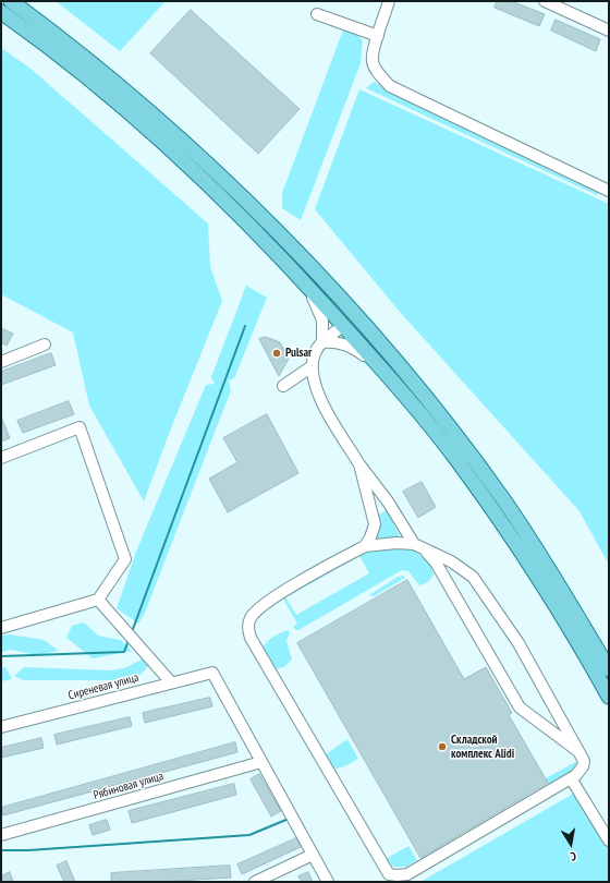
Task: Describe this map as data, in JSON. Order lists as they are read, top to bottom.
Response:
{
  "streets": {
    "street": ["Сиреневая улица", "Рябиновая улица"]
  },
  "crossings": [
    ["Сиреневая улица", "Рябиновая улица"]
  ],
  "places": ["Pulsar", "Складской комплекс Alidi"],
  "north": "bottom"
}
